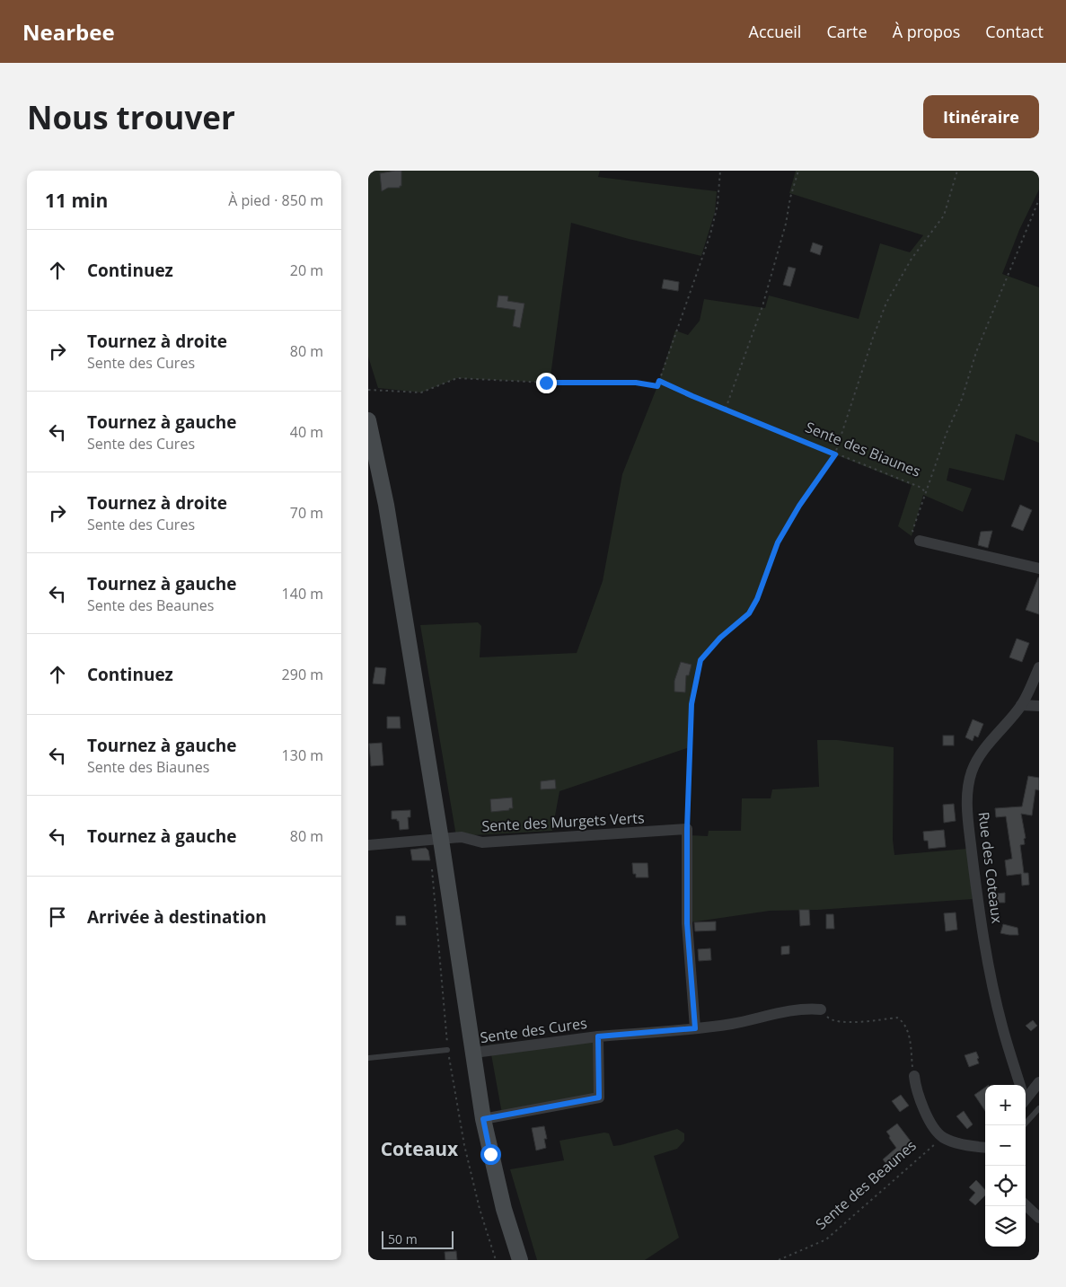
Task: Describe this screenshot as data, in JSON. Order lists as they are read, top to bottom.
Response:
{
  "streets": {
    "street": ["Sente des Murgets Verts", "Rue des Coteaux", "Sente des Cures"],
    "path": ["Sente des Biaunes", "Sente des Beaunes"]
  },
  "districts": ["Coteaux"],
  "scale_bar": "50 m",
  "page": {
    "header": "Nearbee",
    "nav": [
      "Accueil",
      "Carte",
      "À propos",
      "Contact"
    ],
    "buttons": "Itinéraire",
    "title": "Nous trouver",
    "heading": ["11 min", "À pied · 850 m"],
    "list": [
      ["Continuez", "20 m"],
      ["Tournez à droite", "Sente des Cures", "80 m"],
      ["Tournez à gauche", "Sente des Cures", "40 m"],
      ["Tournez à droite", "Sente des Cures", "70 m"],
      ["Tournez à gauche", "Sente des Beaunes", "140 m"],
      ["Continuez", "290 m"],
      ["Tournez à gauche", "Sente des Biaunes", "130 m"],
      ["Tournez à gauche", "80 m"],
      "Arrivée à destination"
    ],
    "map_buttons": ["+", "−"],
    "scale": "50 m"
  }
}
